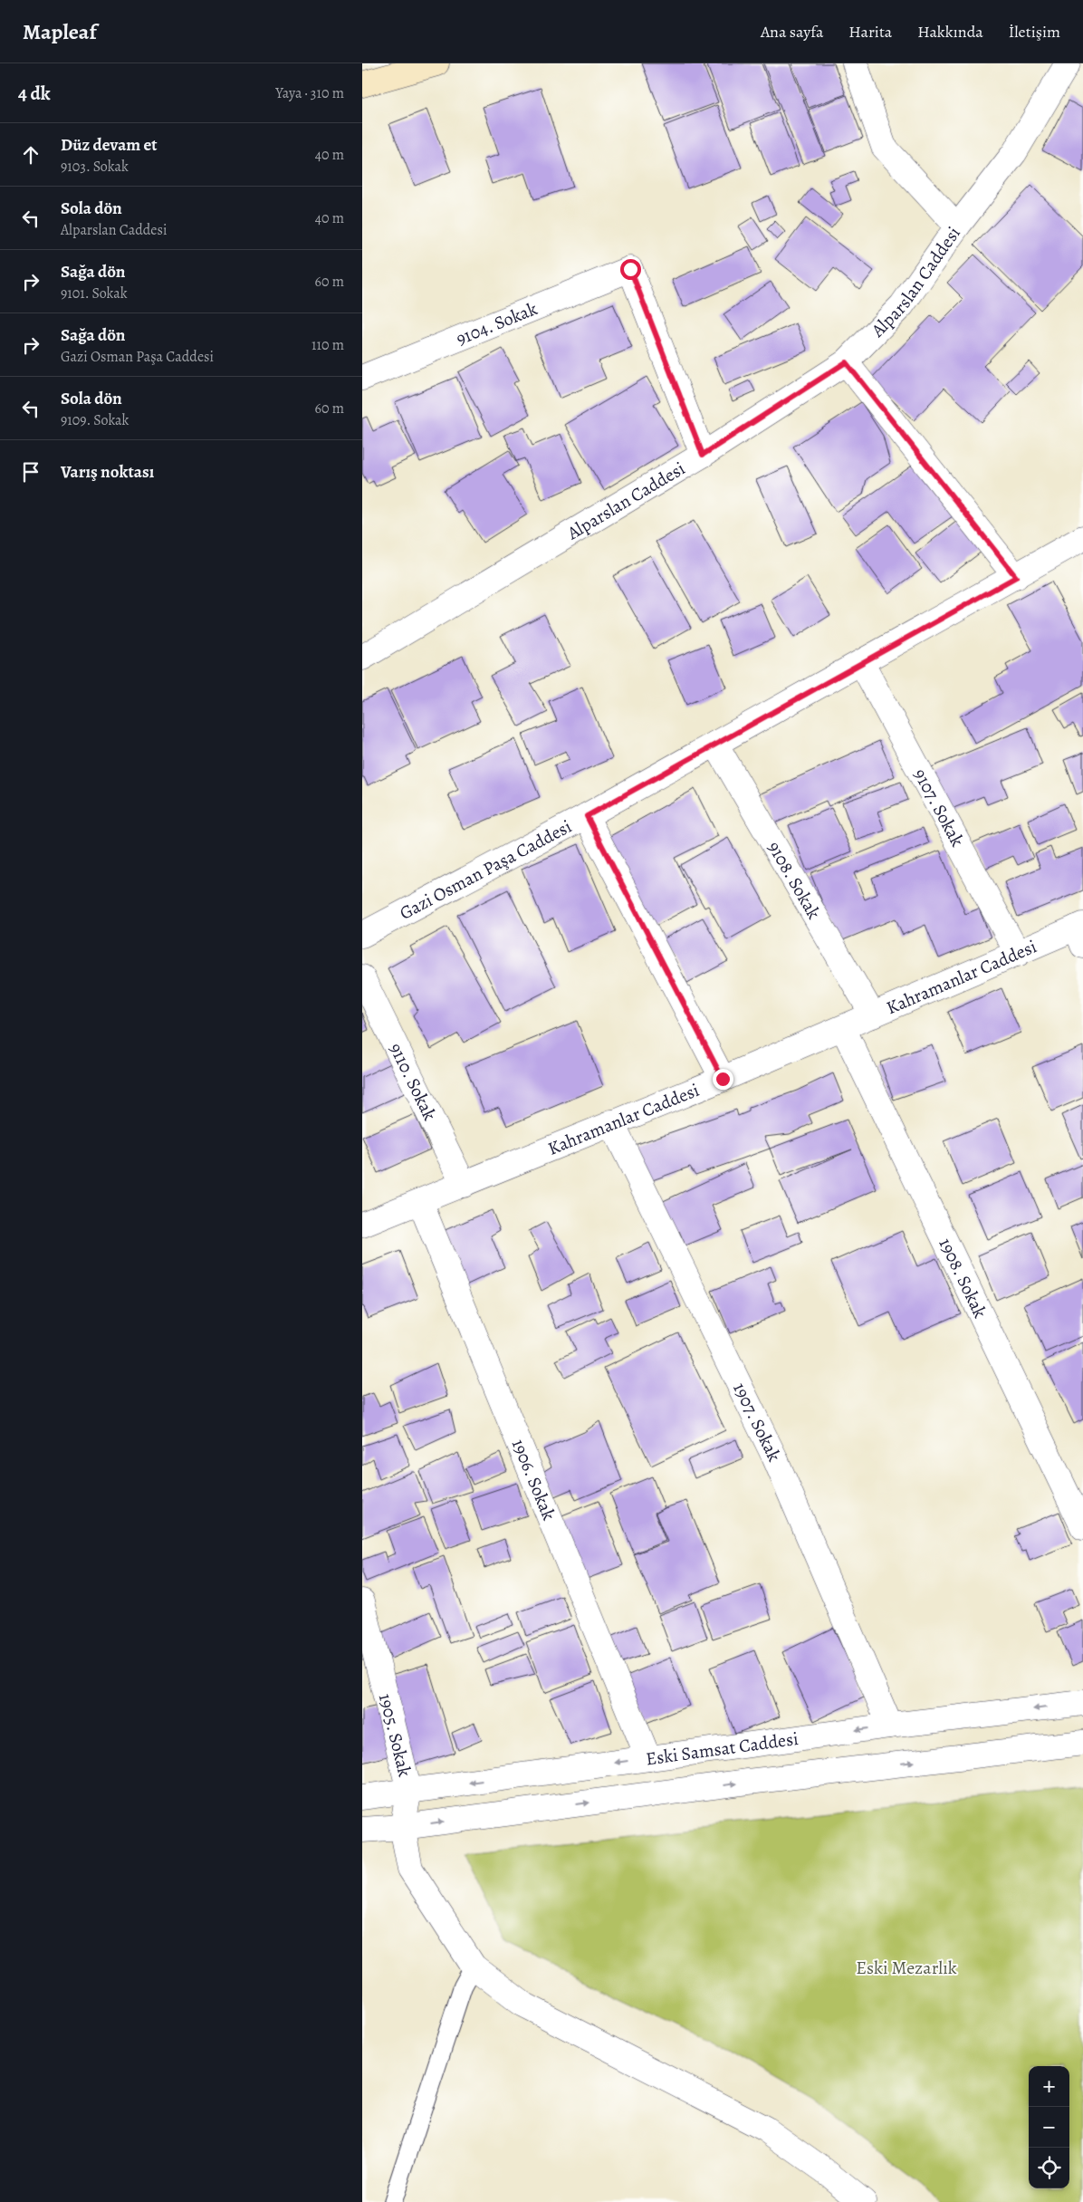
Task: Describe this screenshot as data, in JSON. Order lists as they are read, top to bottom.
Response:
{
  "streets": {
    "street": [
      "Alparslan Caddesi",
      "9104. Sokak",
      "9107. Sokak",
      "Gazi Osman Paşa Caddesi",
      "9108. Sokak",
      "Kahramanlar Caddesi",
      "9110. Sokak",
      "1908. Sokak",
      "1907. Sokak",
      "1906. Sokak",
      "1905. Sokak",
      "Eski Samsat Caddesi"
    ]
  },
  "crossings": [
    ["Alparslan Caddesi", "9104. Sokak"],
    ["9107. Sokak", "Gazi Osman Paşa Caddesi"],
    ["9107. Sokak", "Kahramanlar Caddesi"],
    ["Gazi Osman Paşa Caddesi", "9108. Sokak"],
    ["9108. Sokak", "Kahramanlar Caddesi"],
    ["Kahramanlar Caddesi", "9110. Sokak"],
    ["Kahramanlar Caddesi", "1908. Sokak"],
    ["Kahramanlar Caddesi", "1907. Sokak"],
    ["Kahramanlar Caddesi", "1906. Sokak"],
    ["1907. Sokak", "Eski Samsat Caddesi"],
    ["1906. Sokak", "Eski Samsat Caddesi"],
    ["1905. Sokak", "Eski Samsat Caddesi"]
  ],
  "parks": ["Eski Mezarlık"],
  "page": {
    "header": "Mapleaf",
    "nav": [
      "Ana sayfa",
      "Harita",
      "Hakkında",
      "İletişim"
    ],
    "heading": ["4 dk", "Yaya · 310 m"],
    "list": [
      ["Düz devam et", "9103. Sokak", "40 m"],
      ["Sola dön", "Alparslan Caddesi", "40 m"],
      ["Sağa dön", "9101. Sokak", "60 m"],
      ["Sağa dön", "Gazi Osman Paşa Caddesi", "110 m"],
      ["Sola dön", "9109. Sokak", "60 m"],
      "Varış noktası"
    ],
    "map_buttons": ["+", "−"]
  }
}
